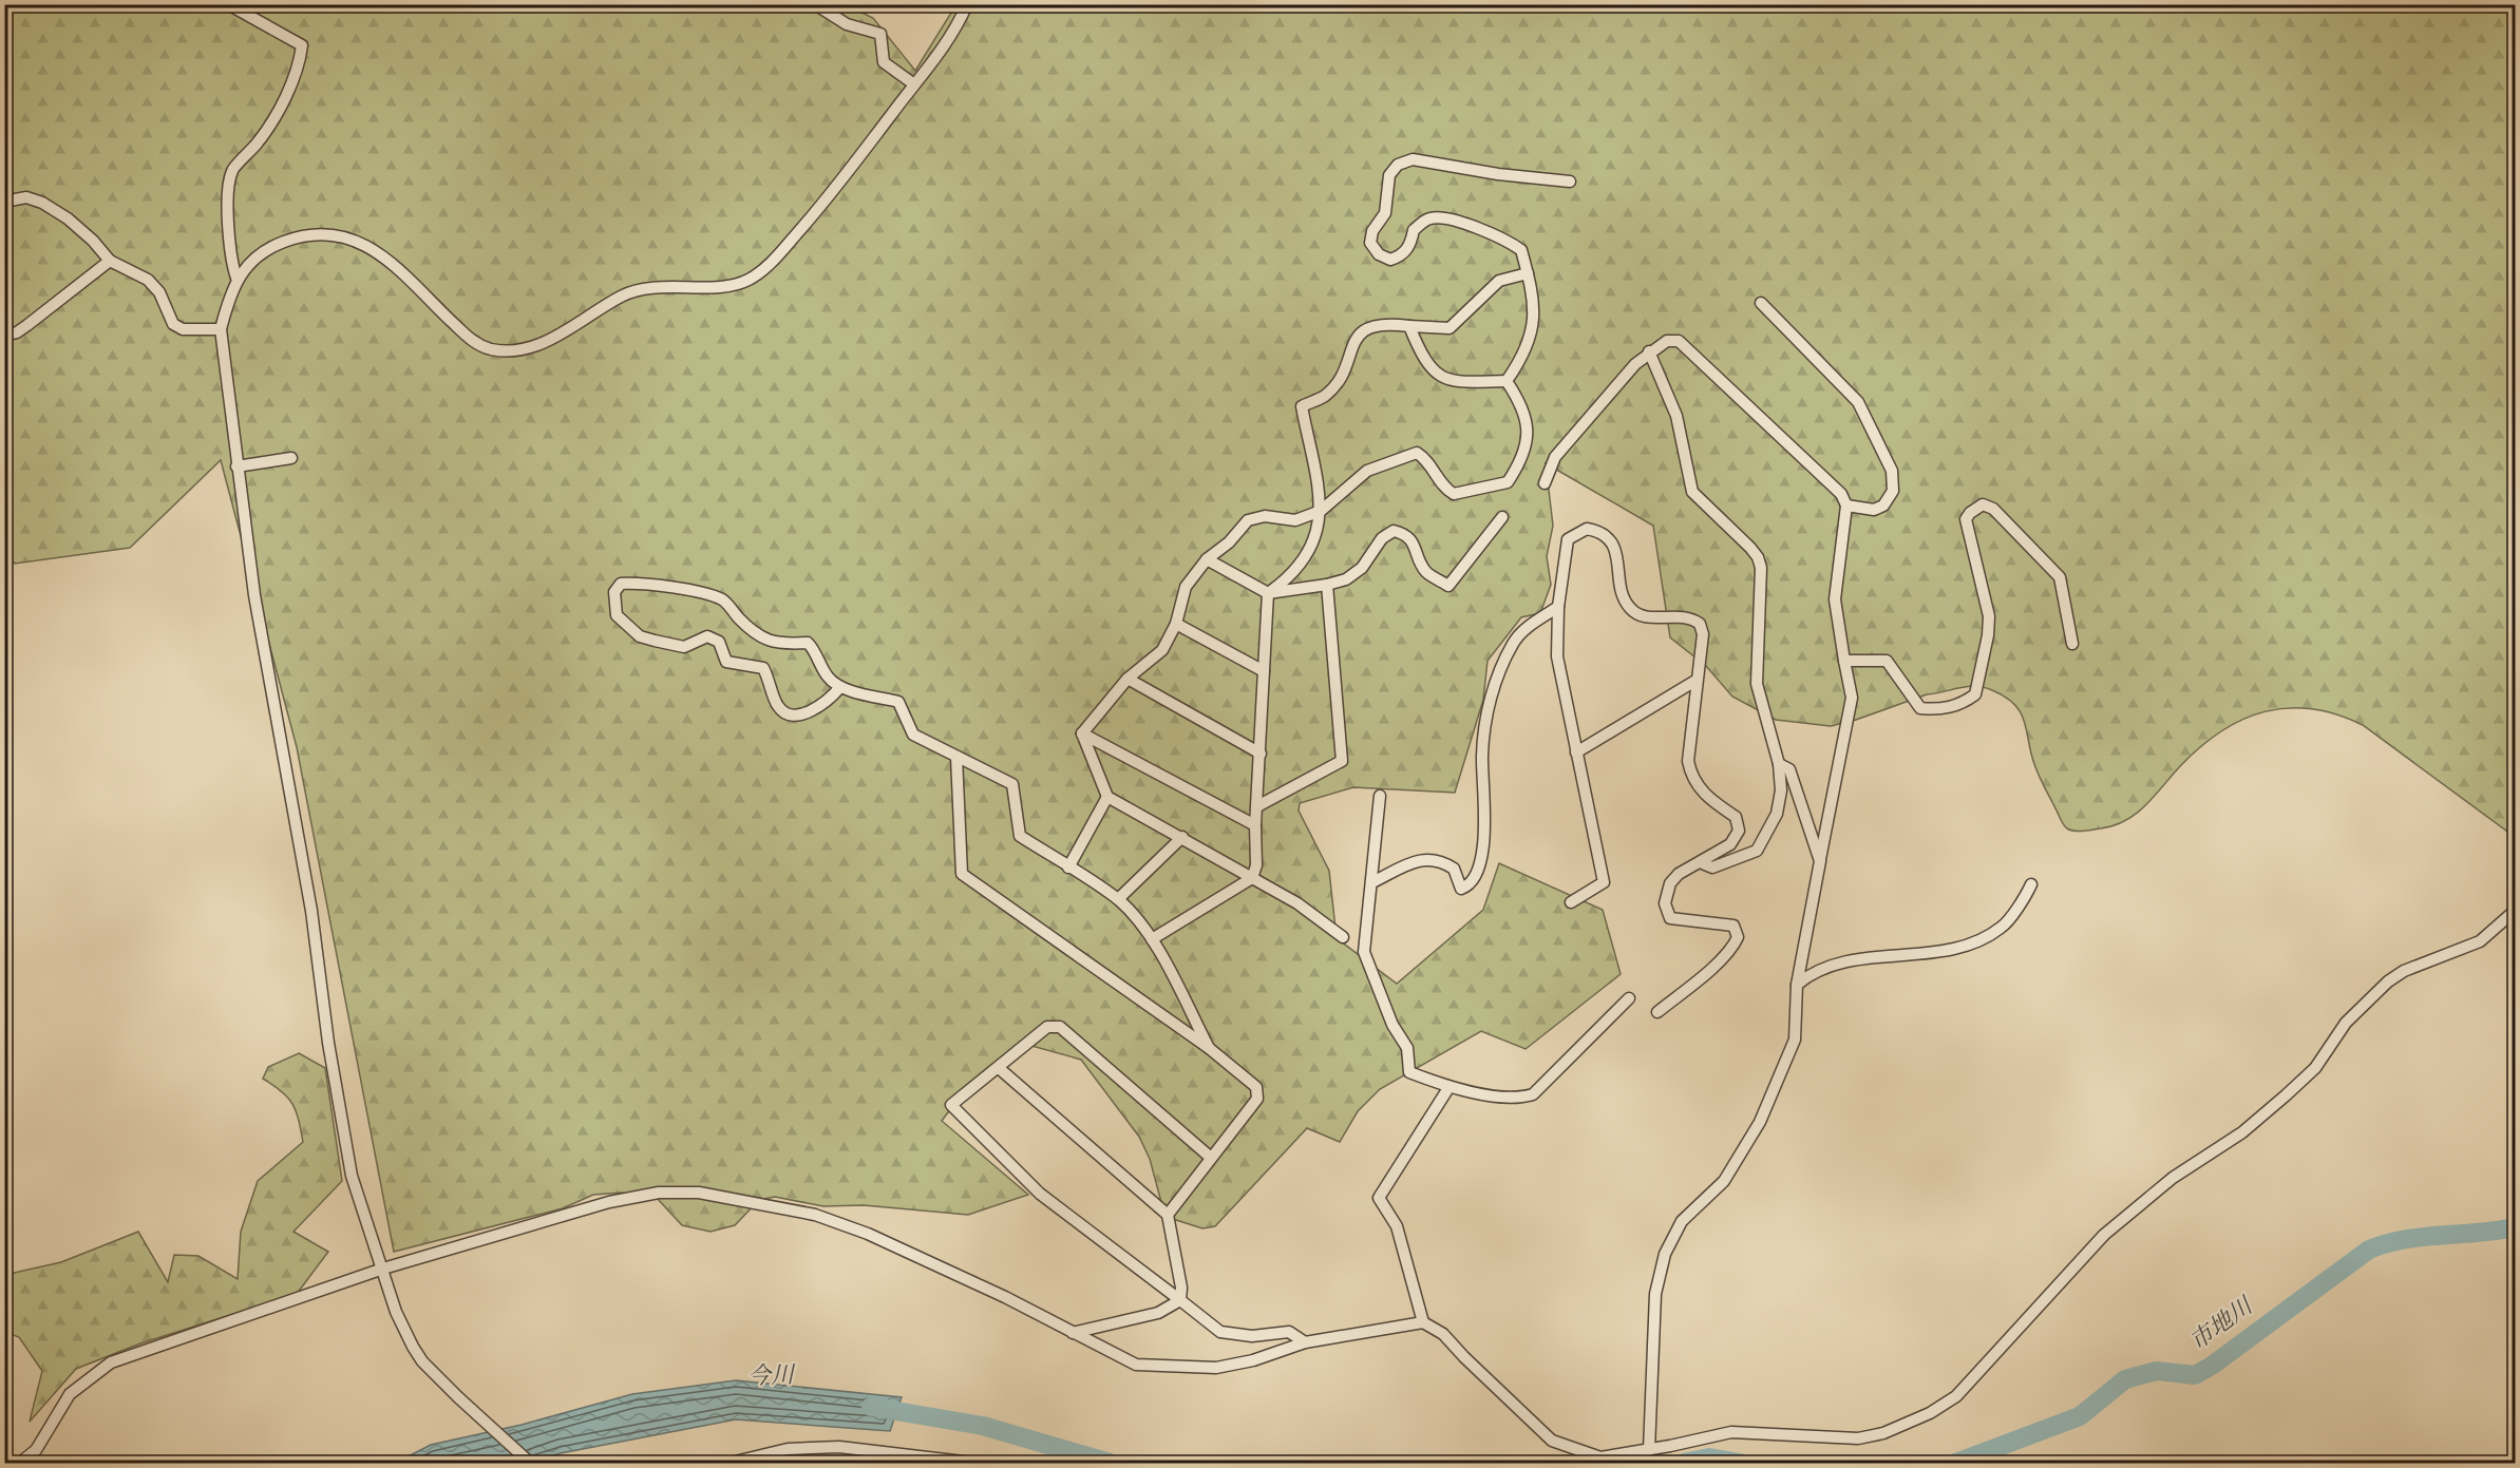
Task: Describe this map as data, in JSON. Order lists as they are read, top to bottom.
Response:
{
  "water": ["市地川", "今川"]
}
